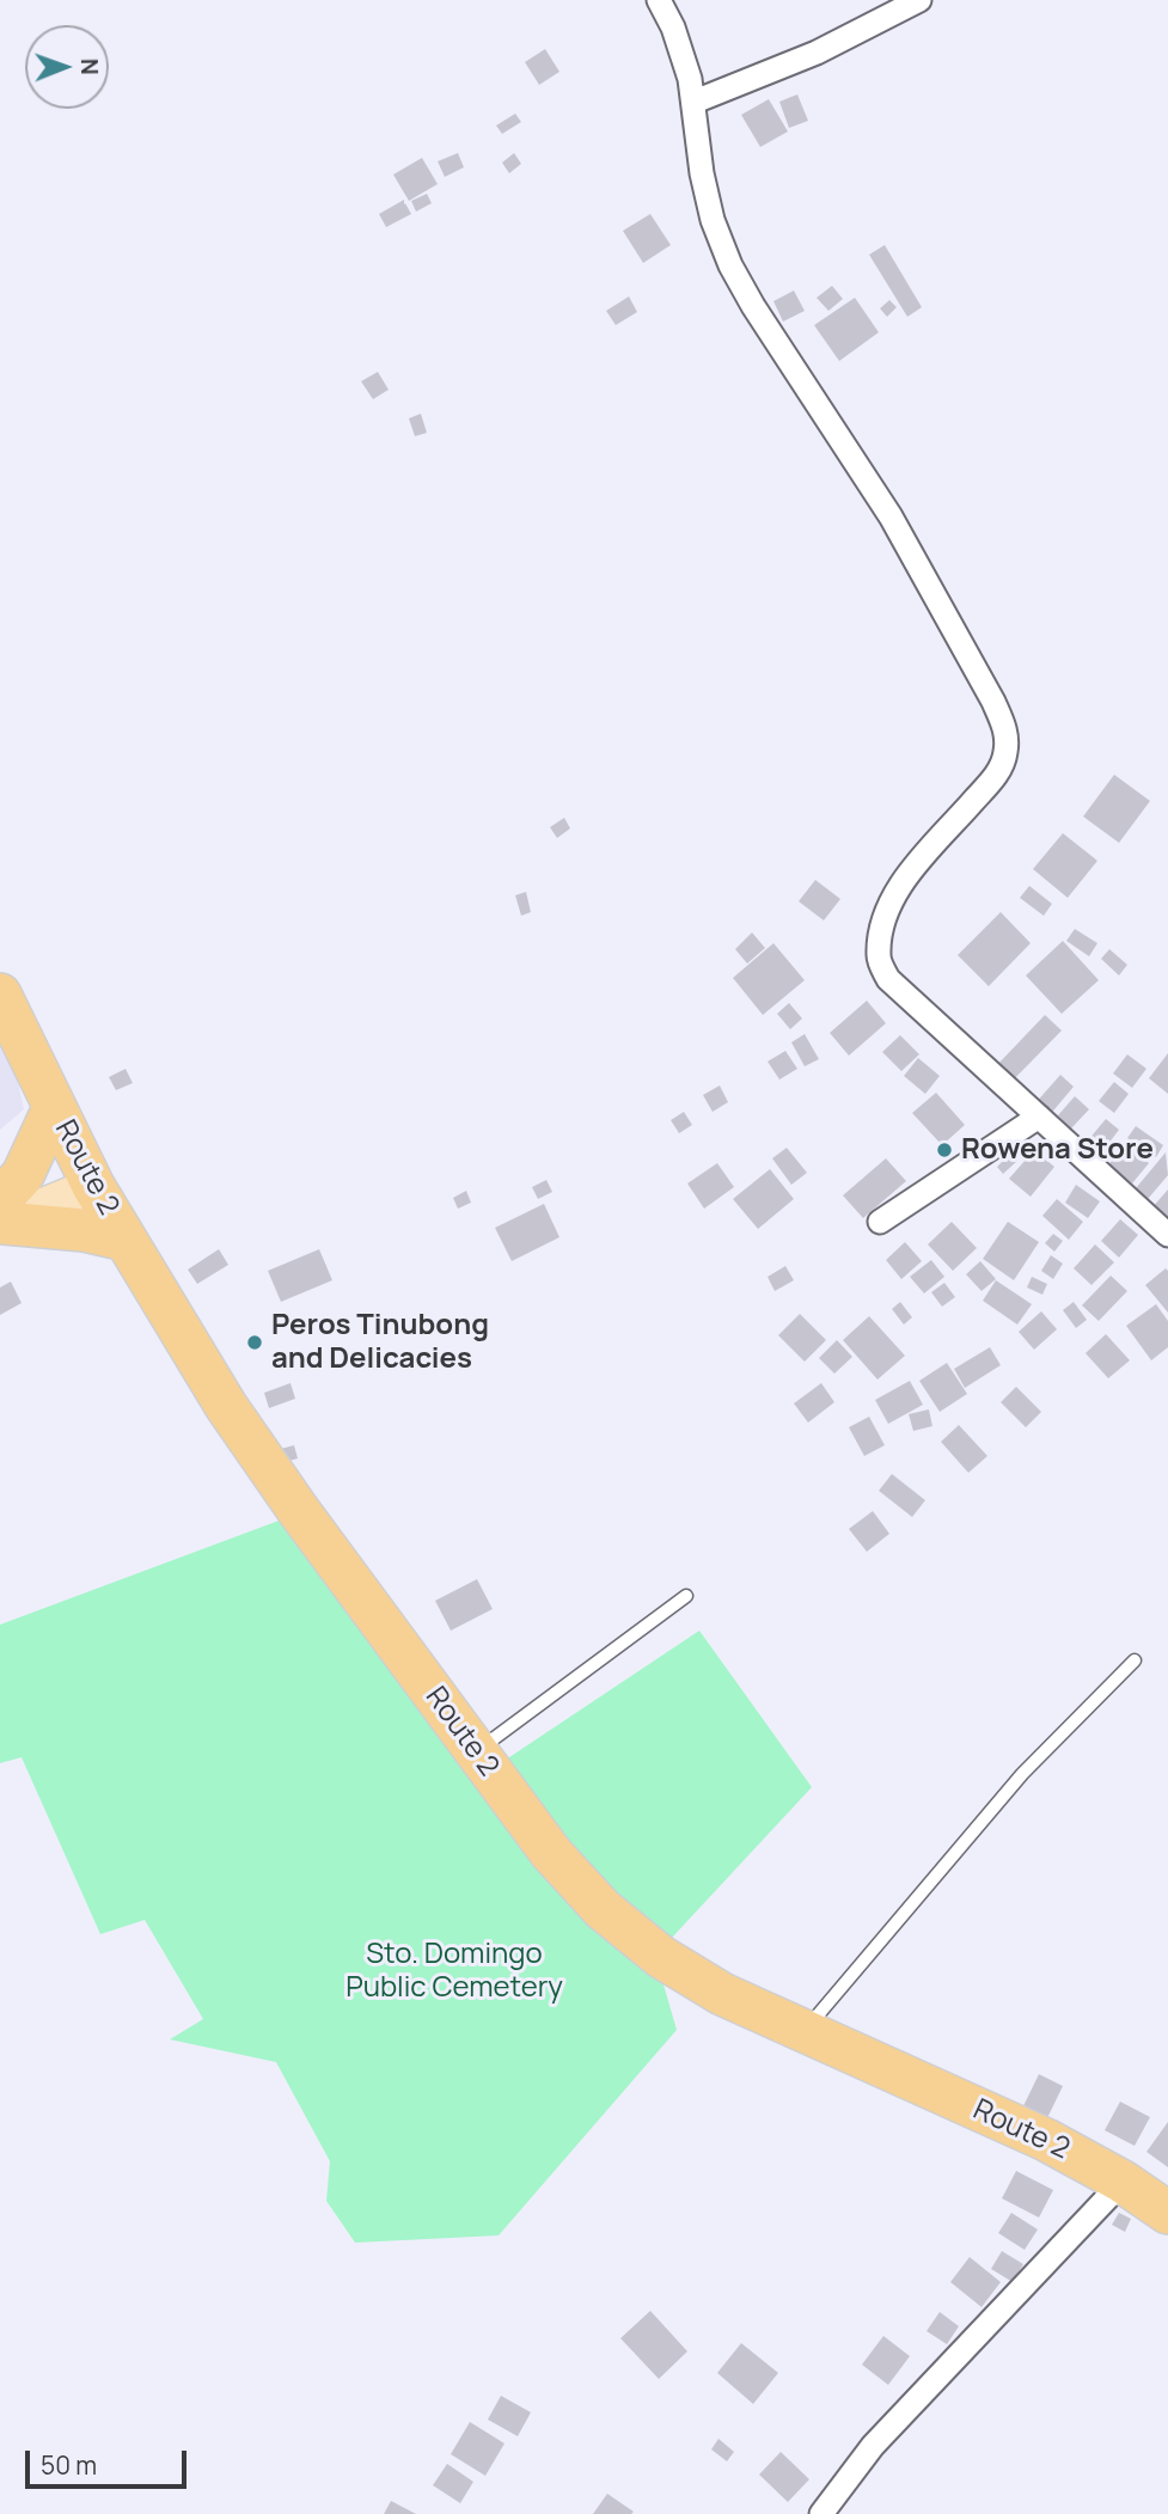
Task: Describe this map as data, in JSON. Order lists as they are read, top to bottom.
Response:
{
  "streets": {
    "highway": ["Route 2"]
  },
  "parks": ["Sto. Domingo Public Cemetery"],
  "places": ["Rowena Store", "Peros Tinubong and Delicacies"],
  "scale_bar": "50 m",
  "north": "right"
}
